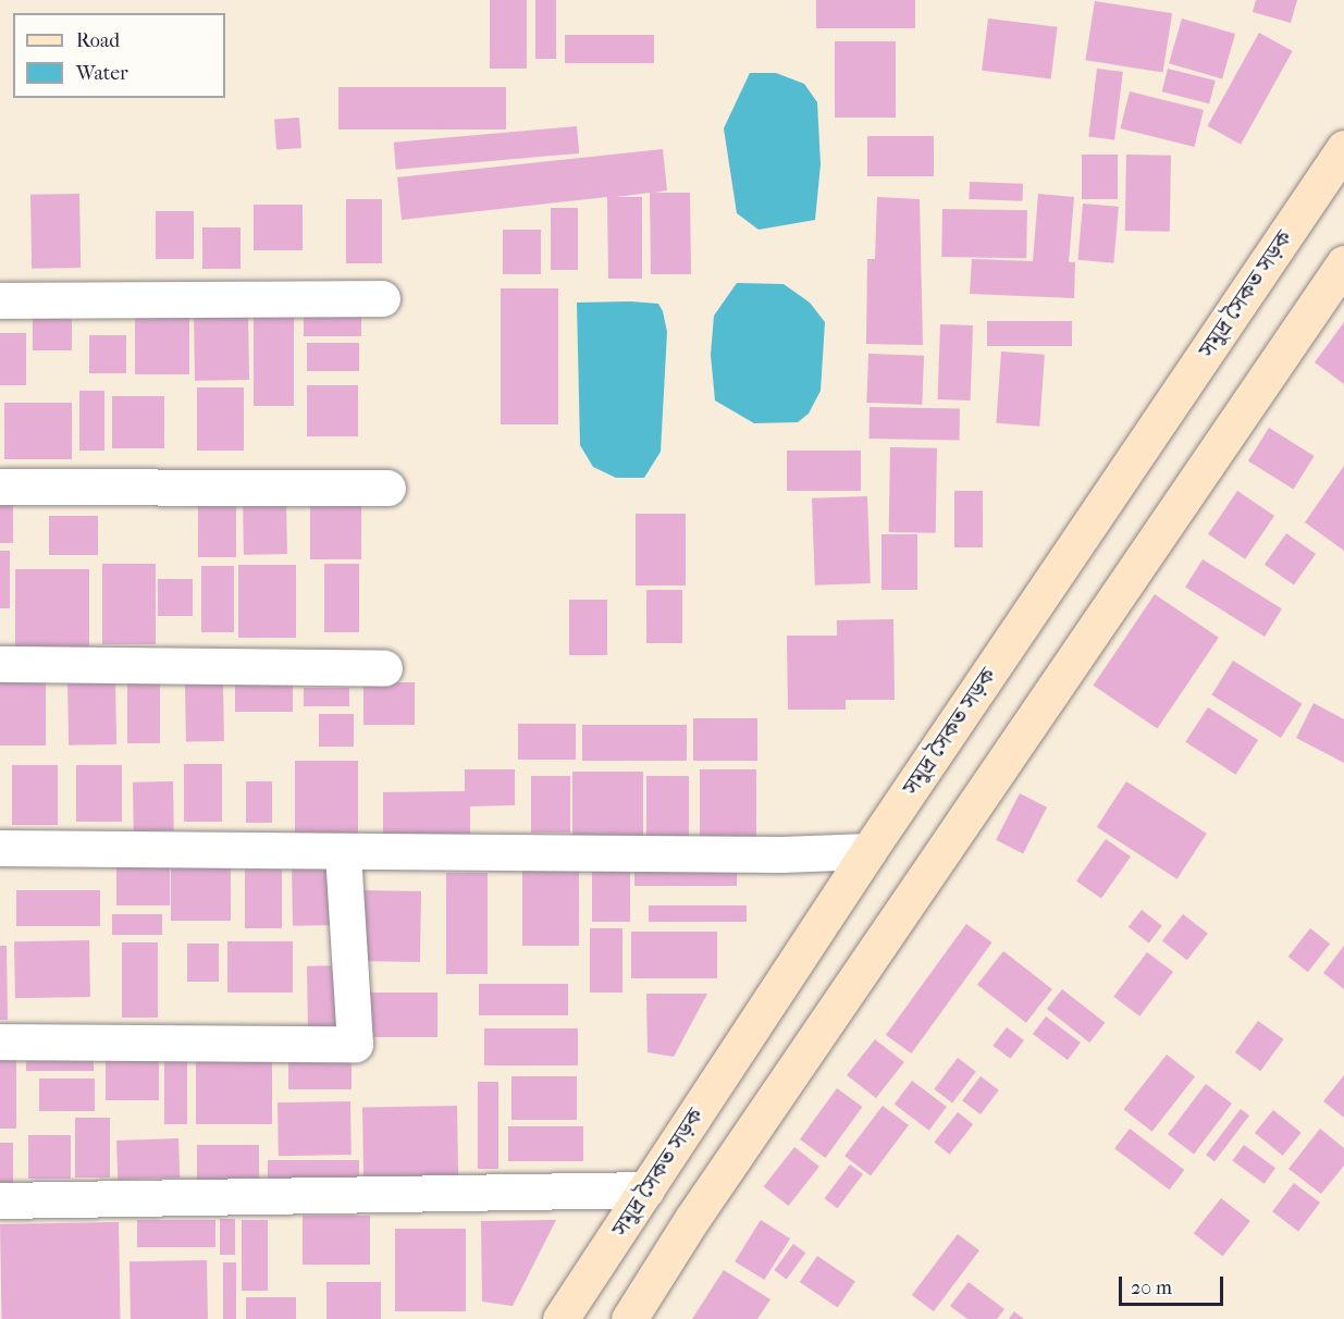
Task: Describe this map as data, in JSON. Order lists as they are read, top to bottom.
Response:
{
  "streets": {
    "main road": ["সমুদ্র সৈকত সড়ক"]
  },
  "legend": ["Road", "Water"],
  "scale_bar": "20 m"
}
